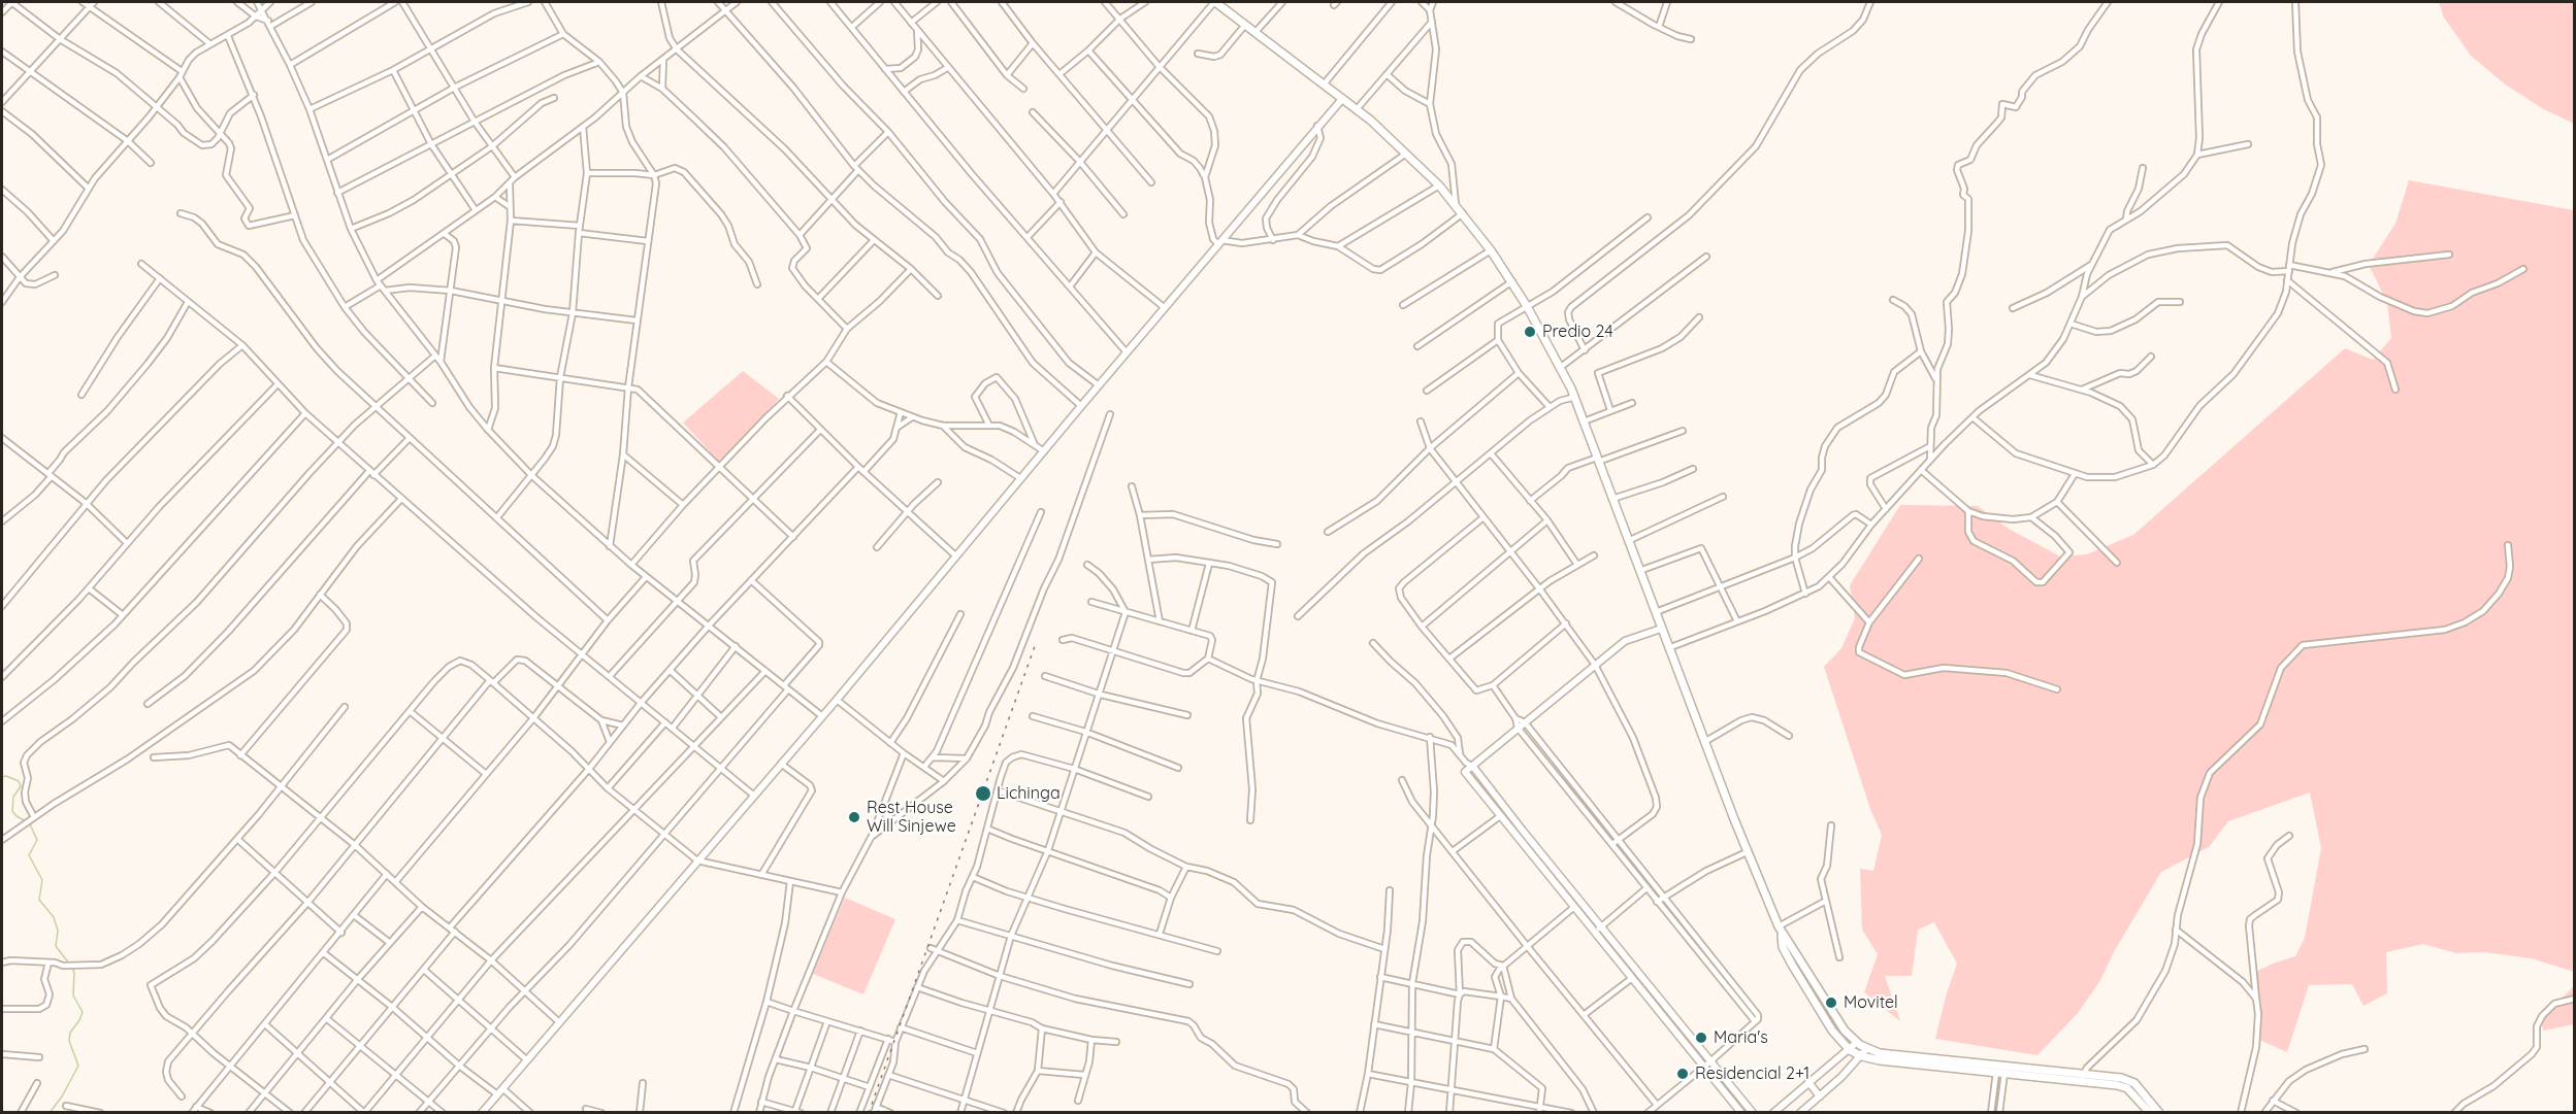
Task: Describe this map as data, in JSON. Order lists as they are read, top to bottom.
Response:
{
  "places": [
    "Predio 24",
    "Lichinga",
    "Rest House Will Sinjewe",
    "Movitel",
    "Maria's",
    "Residencial 2+1"
  ]
}
